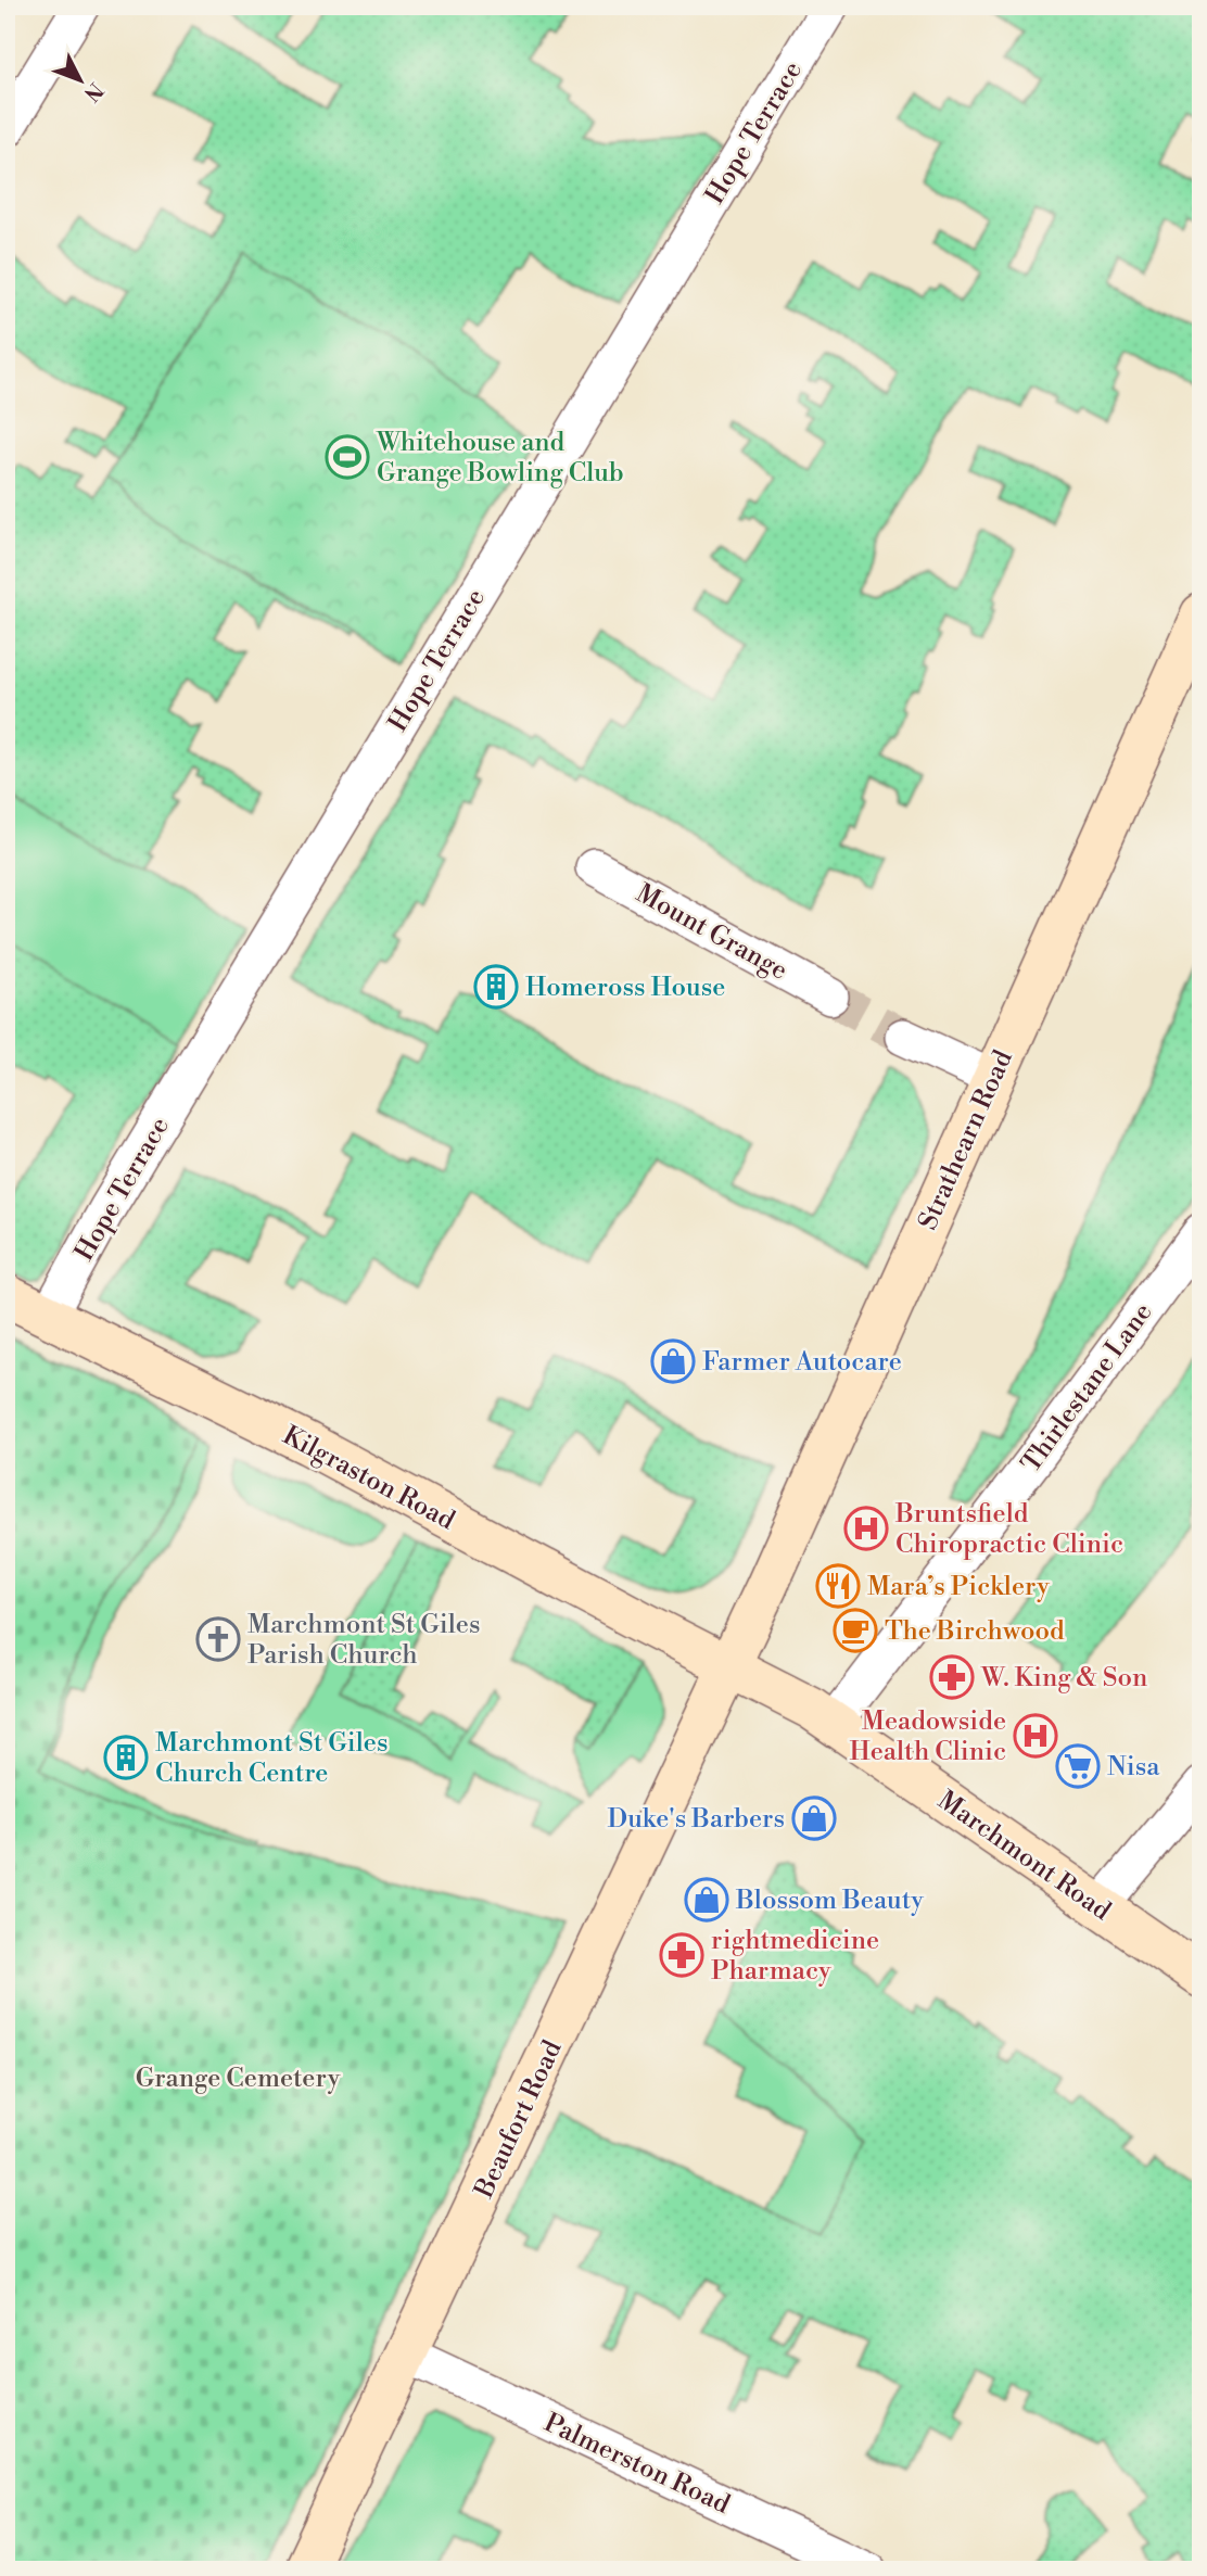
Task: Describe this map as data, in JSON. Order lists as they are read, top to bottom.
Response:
{
  "streets": {
    "street": [
      "Hope Terrace",
      "Mount Grange",
      "Strathearn Road",
      "Thirlestane Lane",
      "Kilgraston Road",
      "Marchmont Road",
      "Beaufort Road",
      "Palmerston Road"
    ]
  },
  "crossings": [
    ["Hope Terrace", "Kilgraston Road"],
    ["Strathearn Road", "Kilgraston Road"],
    ["Strathearn Road", "Marchmont Road"],
    ["Strathearn Road", "Beaufort Road"],
    ["Thirlestane Lane", "Marchmont Road"],
    ["Kilgraston Road", "Marchmont Road"],
    ["Kilgraston Road", "Beaufort Road"],
    ["Marchmont Road", "Beaufort Road"],
    ["Beaufort Road", "Palmerston Road"]
  ],
  "parks": ["Grange Cemetery"],
  "places": {
    "sports": ["Whitehouse and Grange Bowling Club"],
    "building": ["Homeross House", "Marchmont St Giles Church Centre"],
    "shop": ["Farmer Autocare", "Duke's Barbers", "Blossom Beauty"],
    "hospital": ["Bruntsfield Chiropractic Clinic", "Meadowside Health Clinic"],
    "restaurant": ["Mara’s Picklery"],
    "cafe": ["The Birchwood"],
    "church": ["Marchmont St Giles Parish Church"],
    "pharmacy": ["W. King & Son", "rightmedicine Pharmacy"],
    "supermarket": ["Nisa"]
  },
  "north": "bottom right"
}
